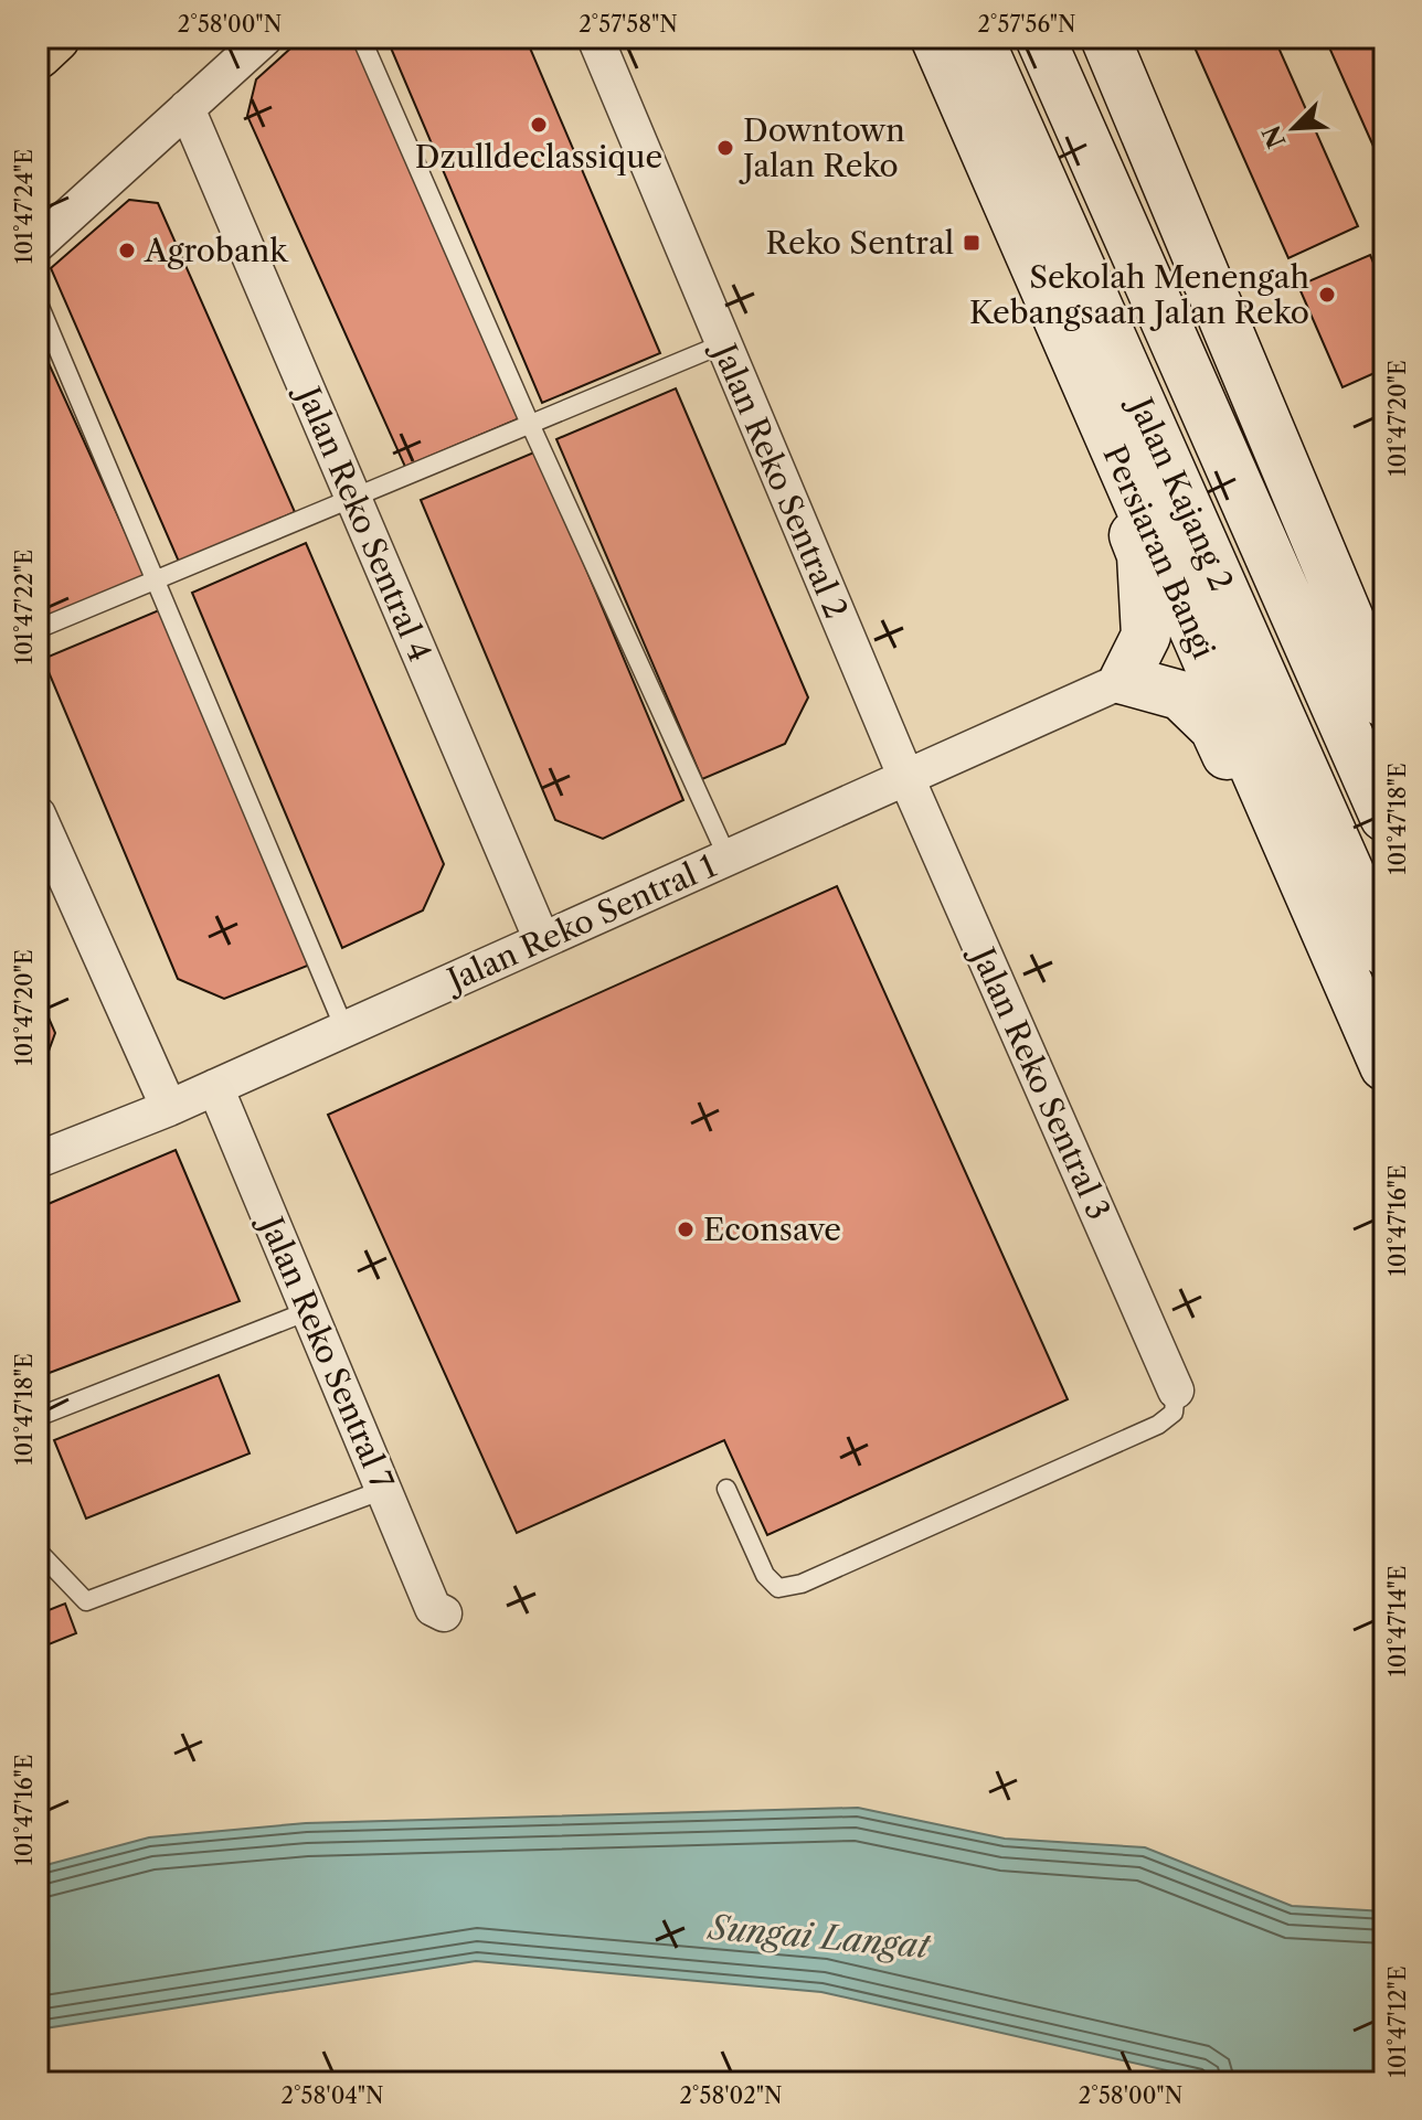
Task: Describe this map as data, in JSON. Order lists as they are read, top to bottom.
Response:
{
  "streets": {
    "main road": ["Jalan Kajang 2", "Persiaran Bangi"],
    "street": [
      "Jalan Reko Sentral 2",
      "Jalan Reko Sentral 4",
      "Jalan Reko Sentral 1",
      "Jalan Reko Sentral 3",
      "Jalan Reko Sentral 7"
    ]
  },
  "crossings": [
    ["Jalan Reko Sentral 2", "Jalan Reko Sentral 1"],
    ["Jalan Reko Sentral 2", "Jalan Reko Sentral 3"],
    ["Jalan Reko Sentral 4", "Jalan Reko Sentral 1"],
    ["Jalan Reko Sentral 1", "Jalan Reko Sentral 3"],
    ["Jalan Reko Sentral 1", "Jalan Reko Sentral 7"]
  ],
  "water": ["Sungai Langat"],
  "places": {
    "other": [
      "Dzulldeclassique",
      "Downtown Jalan Reko",
      "Agrobank",
      "Sekolah Menengah Kebangsaan Jalan Reko",
      "Econsave"
    ],
    "transit": ["Reko Sentral"]
  },
  "north": "bottom left",
  "coordinates": [
    "2°58'00\"N",
    "2°57'58\"N",
    "2°57'56\"N",
    "101°47'24\"E",
    "101°47'20\"E",
    "101°47'22\"E",
    "101°47'18\"E",
    "101°47'16\"E",
    "101°47'14\"E",
    "101°47'12\"E",
    "2°58'04\"N",
    "2°58'02\"N"
  ]
}
